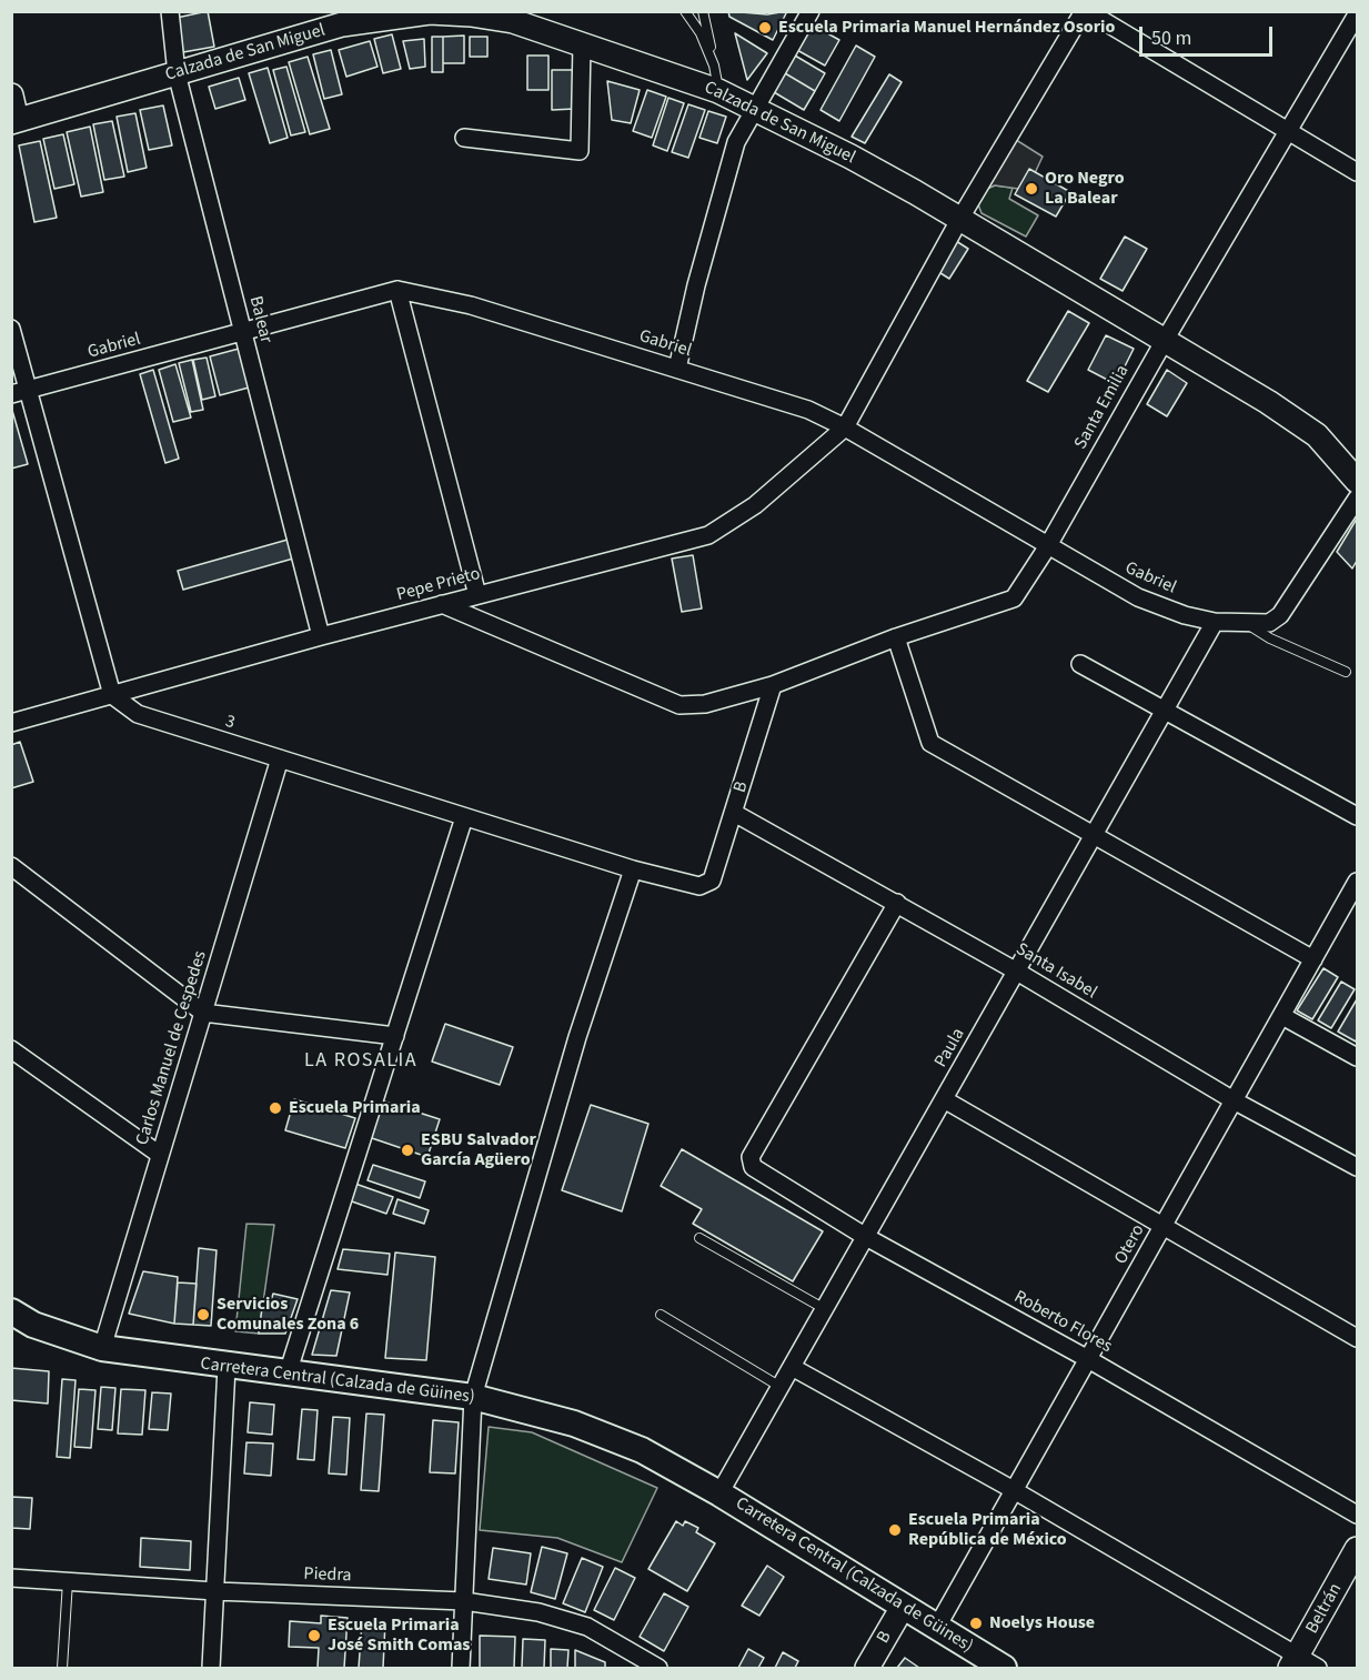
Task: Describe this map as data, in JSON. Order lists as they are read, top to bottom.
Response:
{
  "streets": {
    "main road": [
      "Calzada de San Miguel",
      "B",
      "Carretera Central (Calzada de Güines)",
      "Beltrán"
    ],
    "street": [
      "Balear",
      "Gabriel",
      "Santa Emilia",
      "Pepe Prieto",
      "3",
      "Santa Isabel",
      "Carlos Manuel de Cespedes",
      "Paula",
      "Otero",
      "Roberto Flores",
      "Piedra"
    ]
  },
  "crossings": [
    ["Calzada de San Miguel", "Balear"],
    ["Calzada de San Miguel", "Santa Emilia"],
    ["Balear", "Gabriel"],
    ["Balear", "Pepe Prieto"],
    ["Gabriel", "Santa Emilia"],
    ["Gabriel", "Pepe Prieto"],
    ["Gabriel", "Paula"],
    ["Santa Emilia", "Pepe Prieto"],
    ["Santa Emilia", "B"],
    ["Pepe Prieto", "3"],
    ["3", "B"],
    ["3", "Carlos Manuel de Cespedes"],
    ["B", "Santa Isabel"],
    ["B", "Carretera Central (Calzada de Güines)"],
    ["Santa Isabel", "Paula"],
    ["Santa Isabel", "Otero"],
    ["Santa Isabel", "Roberto Flores"],
    ["Carlos Manuel de Cespedes", "Carretera Central (Calzada de Güines)"],
    ["Paula", "Roberto Flores"],
    ["Paula", "Carretera Central (Calzada de Güines)"],
    ["Otero", "Roberto Flores"],
    ["Otero", "Carretera Central (Calzada de Güines)"]
  ],
  "districts": ["LA ROSALIA"],
  "places": [
    "Escuela Primaria Manuel Hernández Osorio",
    "Oro Negro La Balear",
    "Escuela Primaria",
    "ESBU Salvador García Agüero",
    "Servicios Comunales Zona 6",
    "Escuela Primaria República de México",
    "Noelys House",
    "Escuela Primaria José Smith Comas"
  ],
  "scale_bar": "50 m"
}
